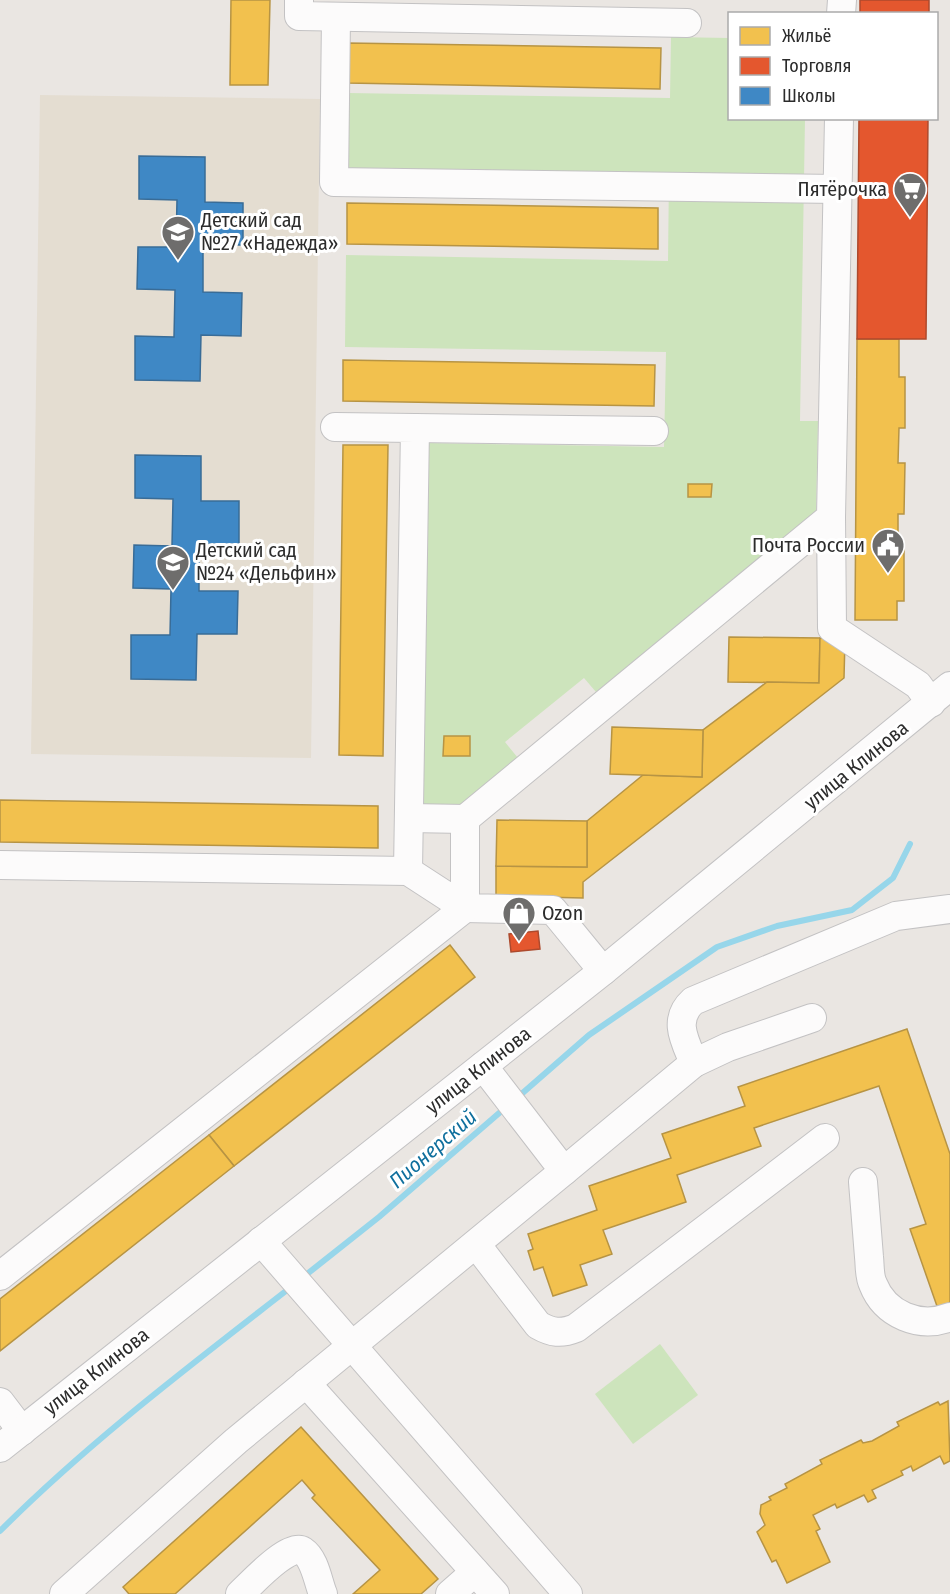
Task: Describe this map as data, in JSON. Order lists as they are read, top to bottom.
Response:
{
  "streets": {
    "street": ["улица Клинова"]
  },
  "water": ["Пионерский"],
  "places": {
    "supermarket": ["Пятёрочка"],
    "school or university": ["Детский сад №27 «Надежда»", "Детский сад №24 «Дельфин»"],
    "public building": ["Почта России"],
    "shop": ["Ozon"]
  },
  "legend": ["Жильё", "Торговля", "Школы"]
}
